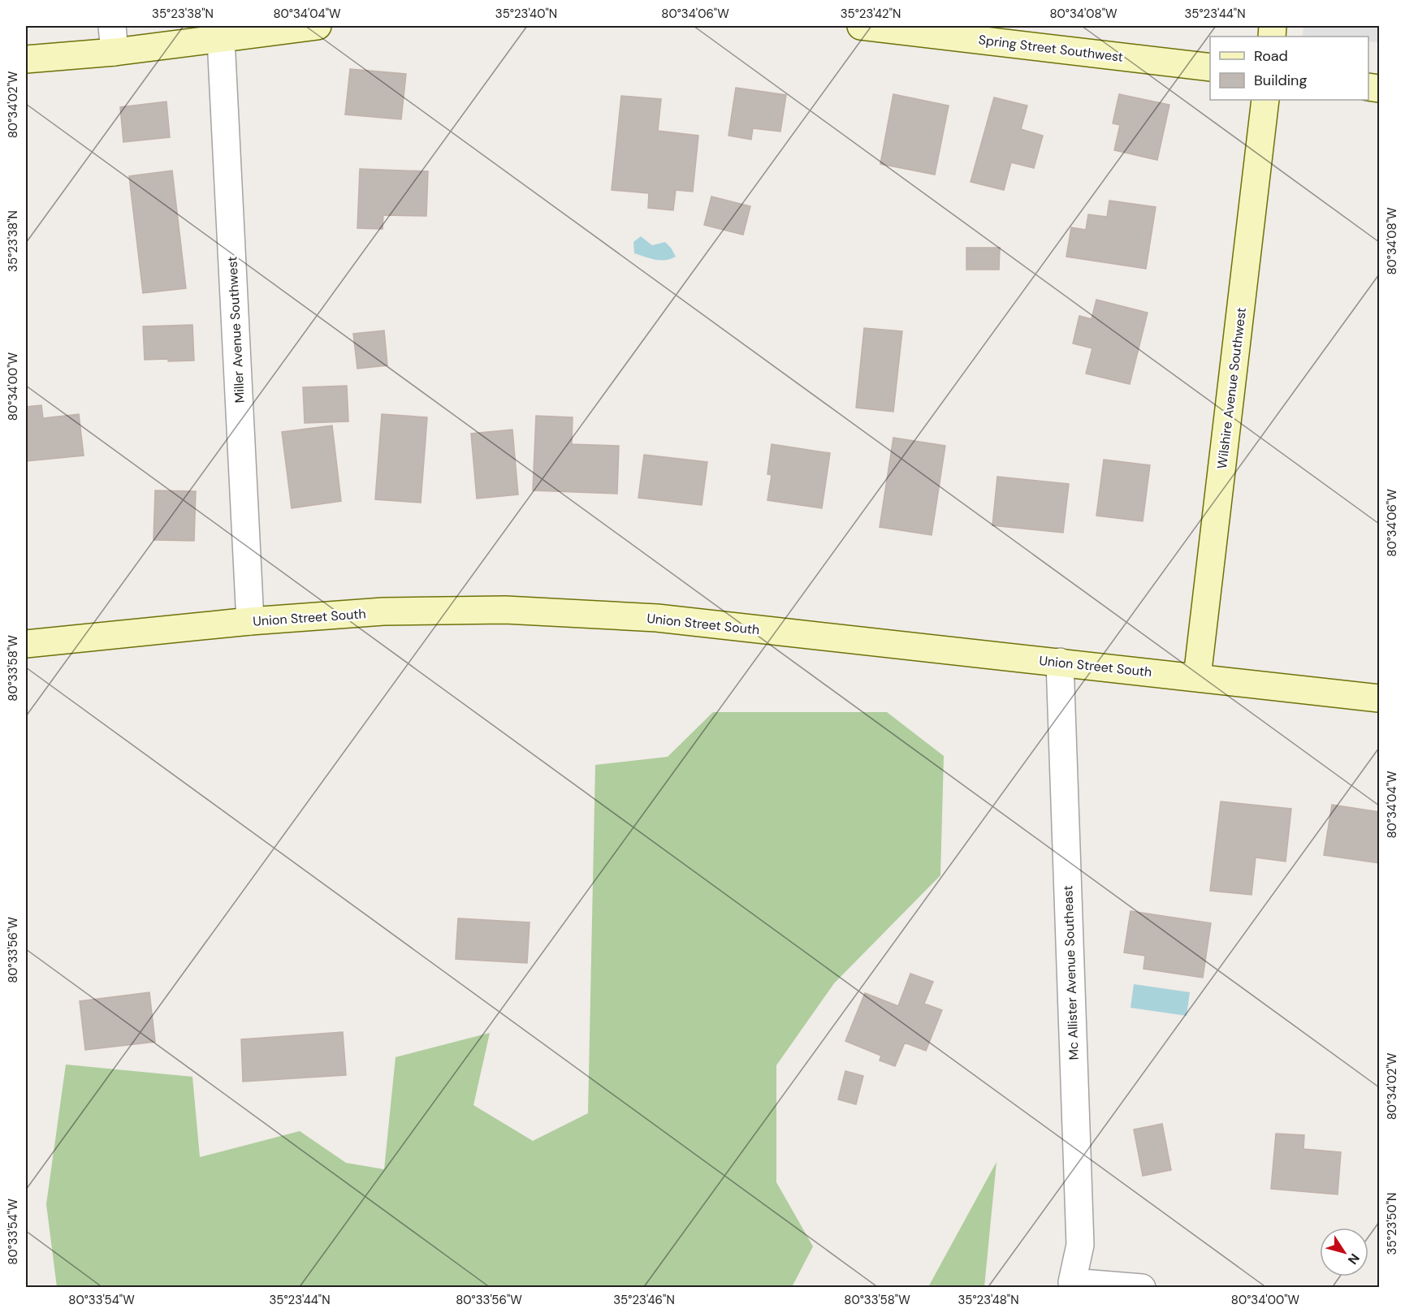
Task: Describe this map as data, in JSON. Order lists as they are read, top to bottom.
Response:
{
  "streets": {
    "main road": ["Spring Street Southwest", "Wilshire Avenue Southwest", "Union Street South"],
    "street": ["Miller Avenue Southwest", "Mc Allister Avenue Southeast"]
  },
  "crossings": [
    ["Miller Avenue Southwest", "Union Street South"],
    ["Wilshire Avenue Southwest", "Union Street South"],
    ["Union Street South", "Mc Allister Avenue Southeast"]
  ],
  "legend": ["Road", "Building"],
  "north": "bottom right",
  "coordinates": [
    "35°23'38\"N",
    "80°34'04\"W",
    "35°23'40\"N",
    "80°34'06\"W",
    "35°23'42\"N",
    "80°34'08\"W",
    "35°23'44\"N",
    "80°34'02\"W",
    "80°34'00\"W",
    "80°33'58\"W",
    "80°33'56\"W",
    "35°23'50\"N",
    "80°33'54\"W",
    "35°23'46\"N",
    "35°23'48\"N"
  ]
}
